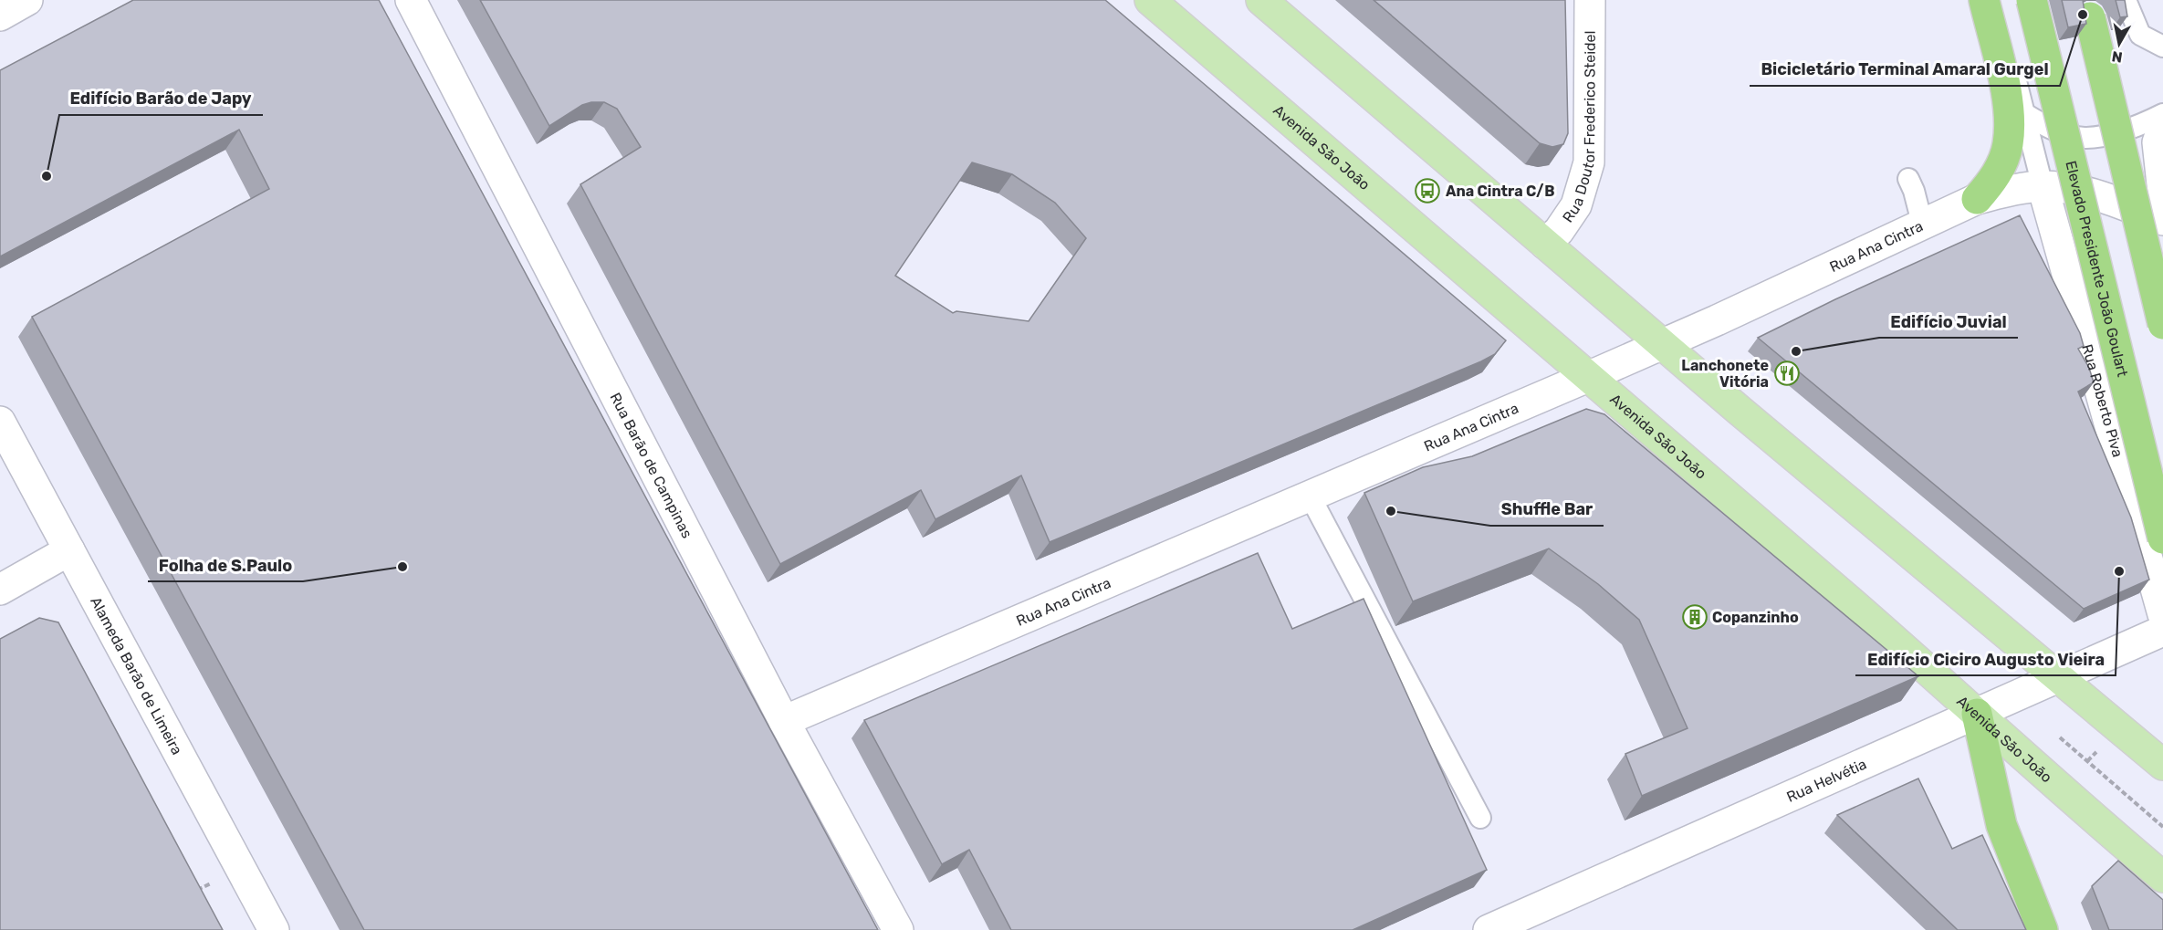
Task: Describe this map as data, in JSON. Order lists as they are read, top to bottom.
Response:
{
  "streets": {
    "highway": ["Elevado Presidente João Goulart"],
    "main road": ["Avenida São João"],
    "street": [
      "Rua Doutor Frederico Steidel",
      "Rua Ana Cintra",
      "Rua Roberto Piva",
      "Rua Barão de Campinas",
      "Alameda Barão de Limeira",
      "Rua Helvétia"
    ]
  },
  "crossings": [
    ["Avenida São João", "Rua Ana Cintra"],
    ["Avenida São João", "Rua Helvétia"],
    ["Rua Ana Cintra", "Rua Roberto Piva"],
    ["Rua Ana Cintra", "Rua Barão de Campinas"]
  ],
  "places": {
    "other": [
      "Bicicletário Terminal Amaral Gurgel",
      "Edifício Barão de Japy",
      "Edifício Juvial",
      "Shuffle Bar",
      "Folha de S.Paulo",
      "Edifício Ciciro Augusto Vieira"
    ],
    "bus stop": ["Ana Cintra C/B"],
    "restaurant": ["Lanchonete Vitória"],
    "building": ["Copanzinho"]
  },
  "north": "bottom"
}
